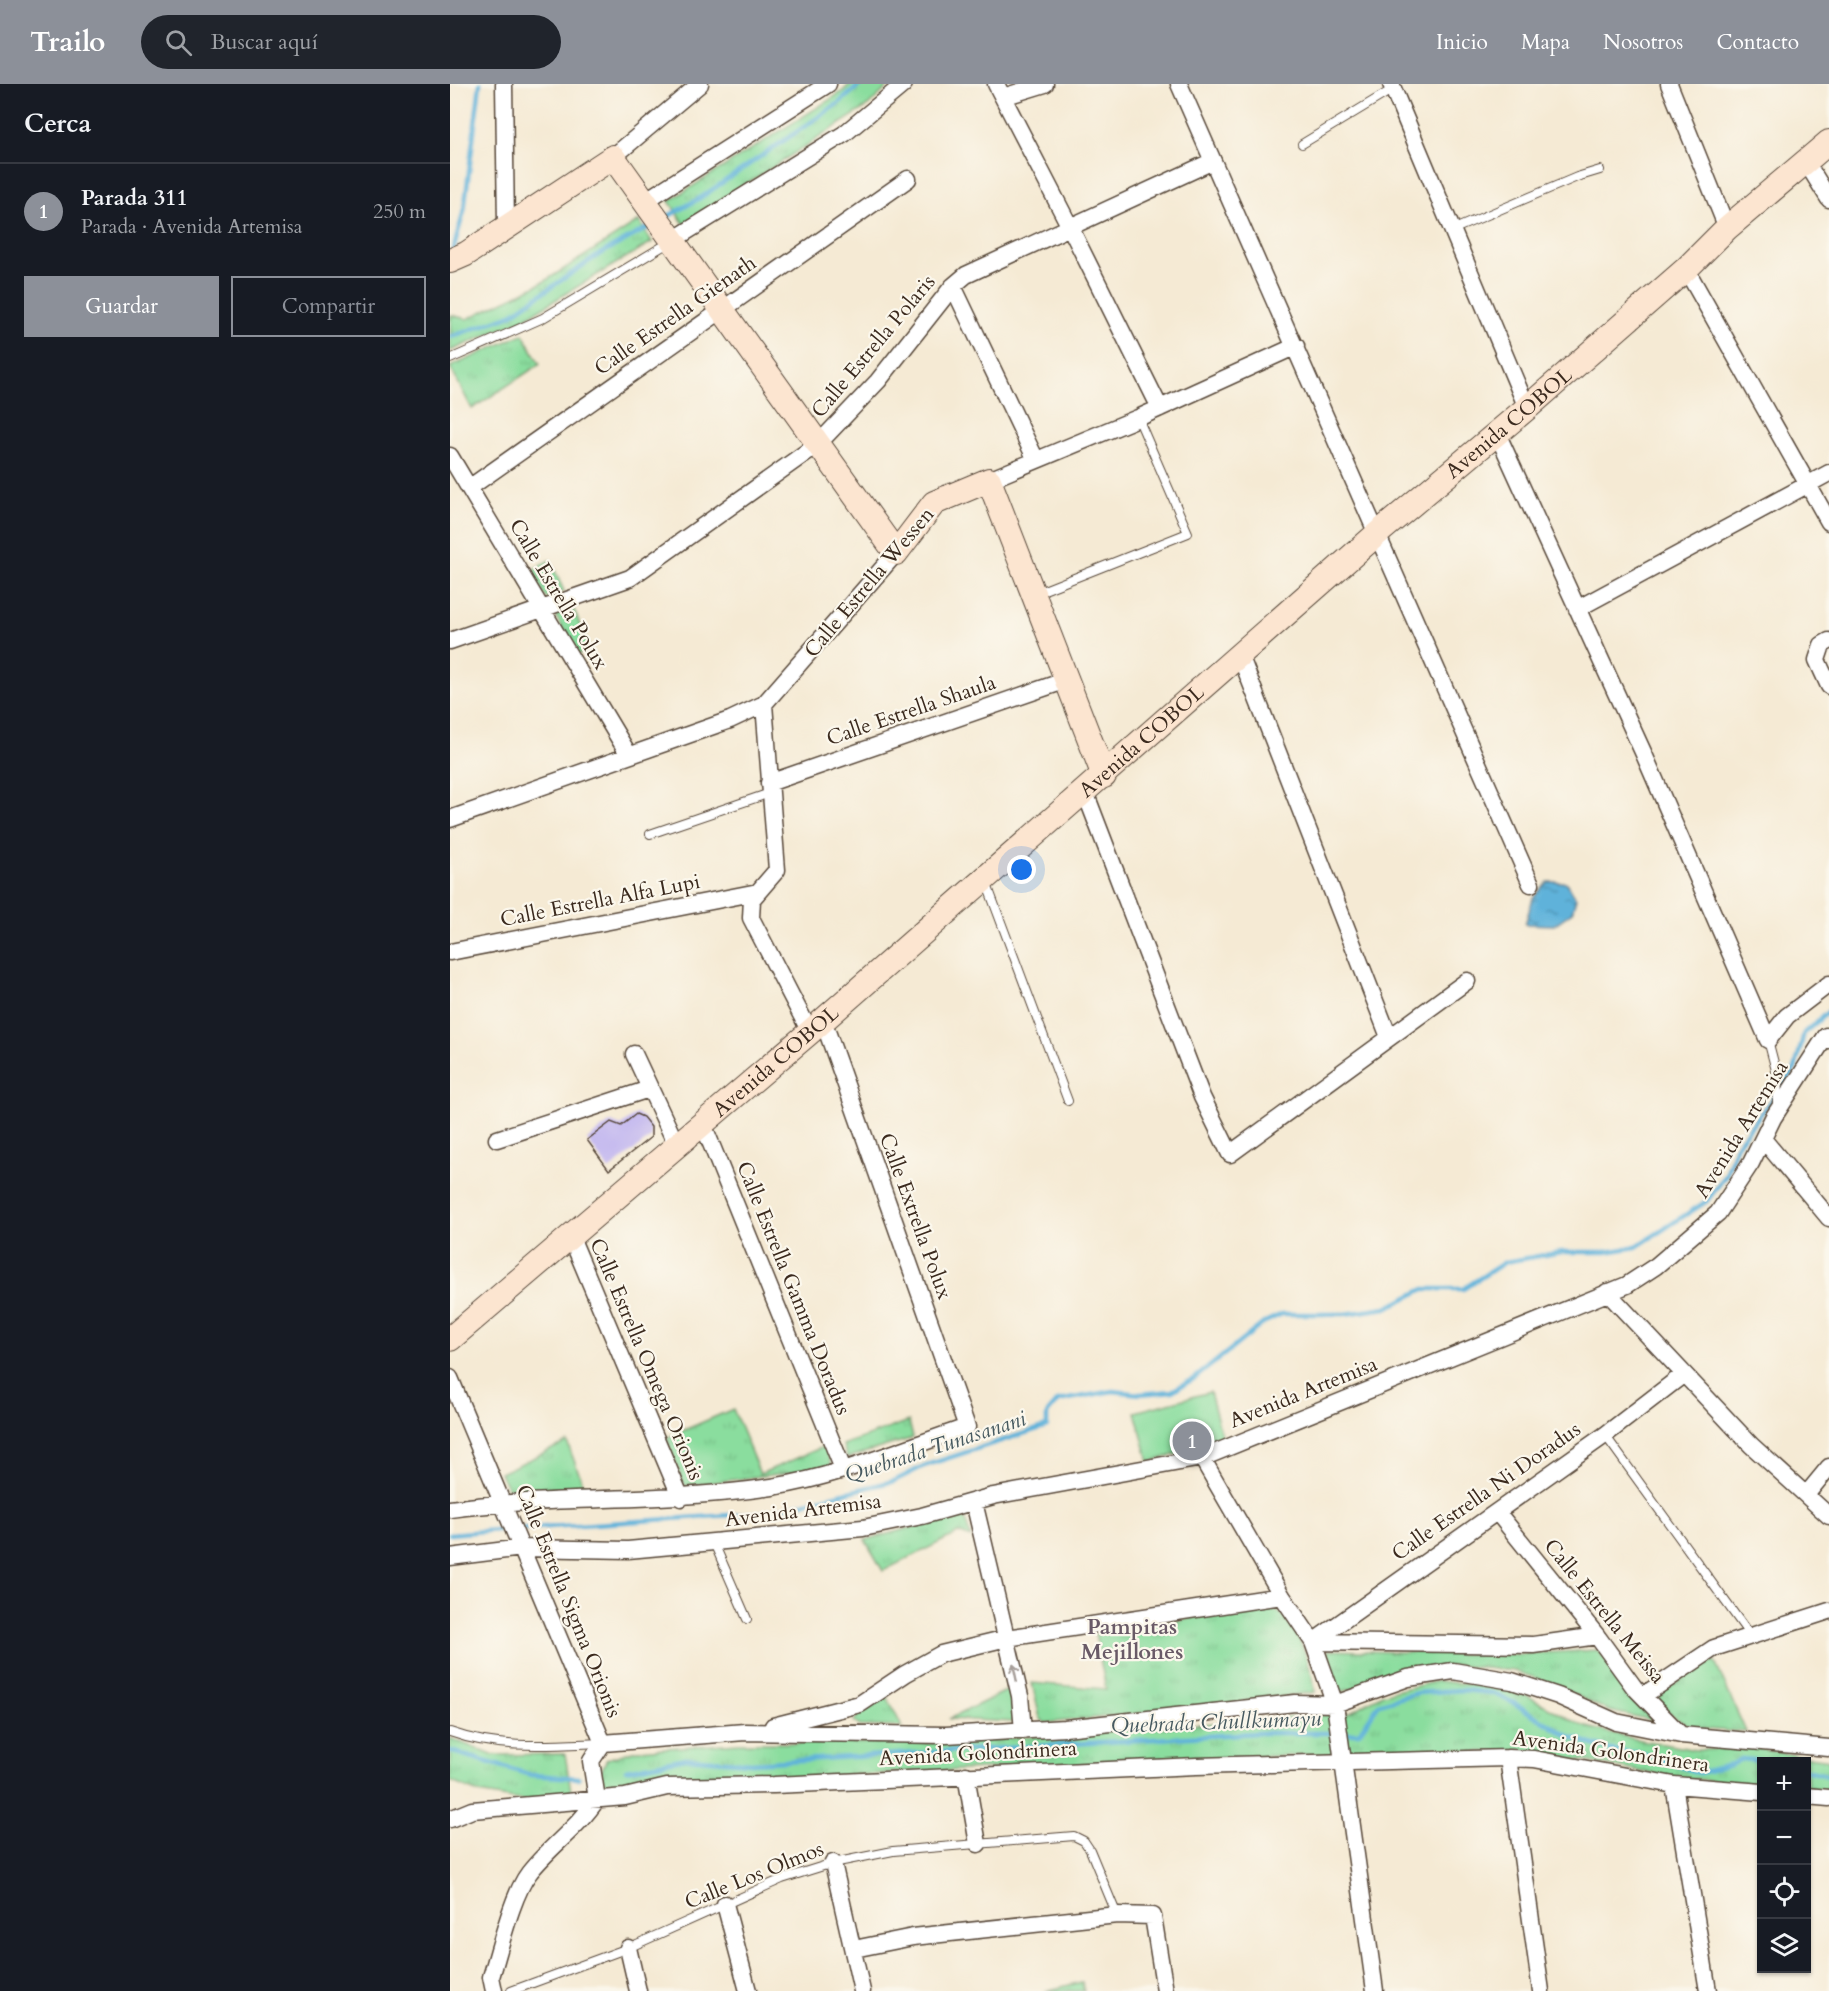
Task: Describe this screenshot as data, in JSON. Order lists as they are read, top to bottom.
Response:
{
  "streets": {
    "main road": ["Avenida COBOL", "Calle Estrella Wessen"],
    "street": [
      "Calle Estrella Gienath",
      "Calle Estrella Polaris",
      "Calle Estrella Polux",
      "Calle Estrella Shaula",
      "Calle Estrella Alfa Lupi",
      "Avenida Artemisa",
      "Calle Extrella Polux",
      "Calle Estrella Gamma Doradus",
      "Calle Estrella Omega Orionis",
      "Calle Estrella Ni Doradus",
      "Calle Estrella Sigma Orionis",
      "Calle Estrella Meissa",
      "Avenida Golondrinera"
    ],
    "lane": ["Calle Los Olmos"]
  },
  "crossings": [
    ["Calle Estrella Gienath", "Calle Estrella Polux"],
    ["Calle Estrella Polaris", "Calle Estrella Polux"],
    ["Avenida COBOL", "Calle Extrella Polux"],
    ["Avenida COBOL", "Calle Estrella Gamma Doradus"],
    ["Avenida COBOL", "Calle Estrella Omega Orionis"],
    ["Calle Estrella Wessen", "Calle Estrella Polux"],
    ["Calle Estrella Alfa Lupi", "Calle Extrella Polux"],
    ["Avenida Artemisa", "Calle Extrella Polux"],
    ["Avenida Artemisa", "Calle Estrella Gamma Doradus"],
    ["Avenida Artemisa", "Calle Estrella Omega Orionis"],
    ["Avenida Artemisa", "Calle Estrella Sigma Orionis"],
    ["Calle Estrella Ni Doradus", "Calle Estrella Meissa"],
    ["Calle Estrella Sigma Orionis", "Avenida Golondrinera"],
    ["Calle Estrella Meissa", "Avenida Golondrinera"]
  ],
  "districts": ["Pampitas Mejillones"],
  "water": ["Quebrada Tunasanani", "Quebrada Chullkumayu"],
  "page": {
    "header": "Trailo",
    "search": "Buscar aquí",
    "nav": [
      "Inicio",
      "Mapa",
      "Nosotros",
      "Contacto"
    ],
    "heading": "Cerca",
    "list": [
      {
        "mark": "1",
        "name": "Parada 311",
        "note": "Parada · Avenida Artemisa",
        "value": "250 m"
      }
    ],
    "buttons": ["Guardar", "Compartir"],
    "pins": "1",
    "map_buttons": ["+", "−"]
  }
}
